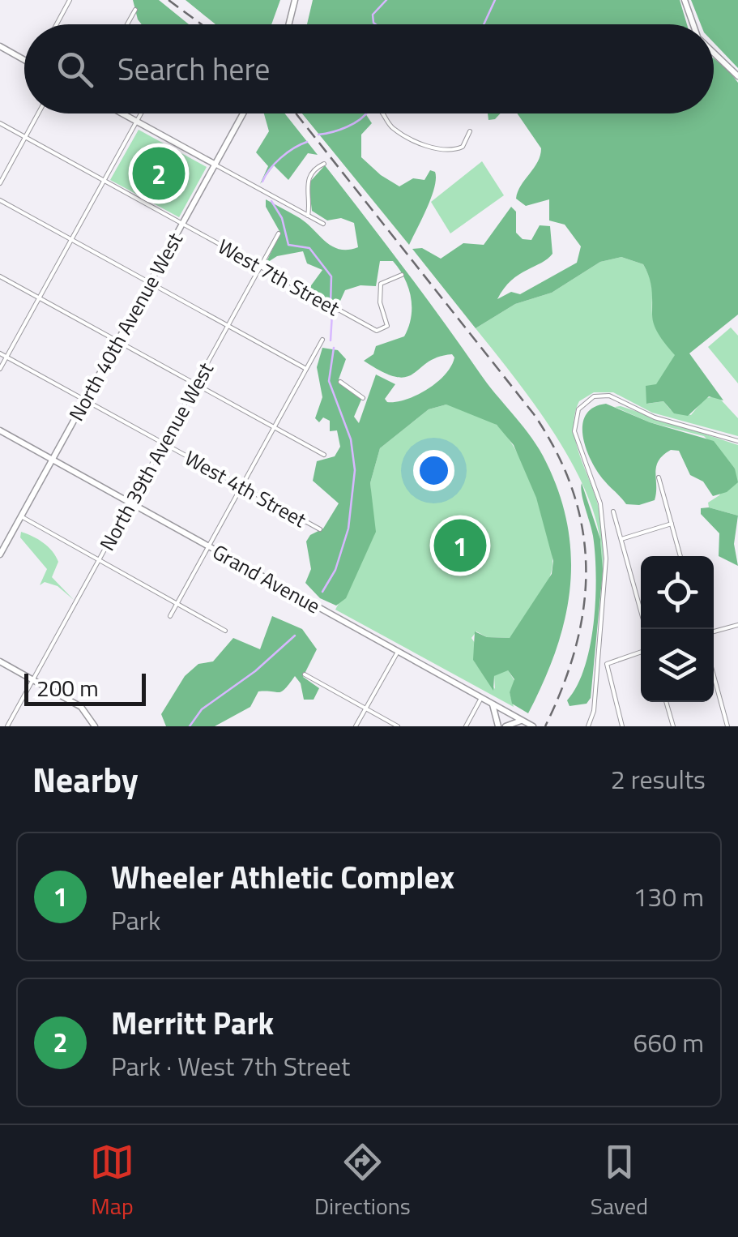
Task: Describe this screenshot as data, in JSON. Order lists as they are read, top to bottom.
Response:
{
  "streets": {
    "street": [
      "West 7th Street",
      "North 40th Avenue West",
      "North 39th Avenue West",
      "West 4th Street",
      "Grand Avenue"
    ]
  },
  "crossings": [
    ["West 7th Street", "North 40th Avenue West"],
    ["West 7th Street", "North 39th Avenue West"],
    ["North 40th Avenue West", "West 4th Street"],
    ["North 40th Avenue West", "Grand Avenue"],
    ["North 39th Avenue West", "West 4th Street"],
    ["North 39th Avenue West", "Grand Avenue"]
  ],
  "scale_bar": "200 m",
  "page": {
    "search": "Search here",
    "pins": ["2", "1"],
    "scale": "200 m",
    "heading": ["Nearby", "2 results"],
    "list": [
      {
        "mark": "1",
        "name": "Wheeler Athletic Complex",
        "note": "Park",
        "value": "130 m"
      },
      {
        "mark": "2",
        "name": "Merritt Park",
        "note": "Park · West 7th Street",
        "value": "660 m"
      }
    ],
    "nav": ["Map", "Directions", "Saved"]
  }
}
